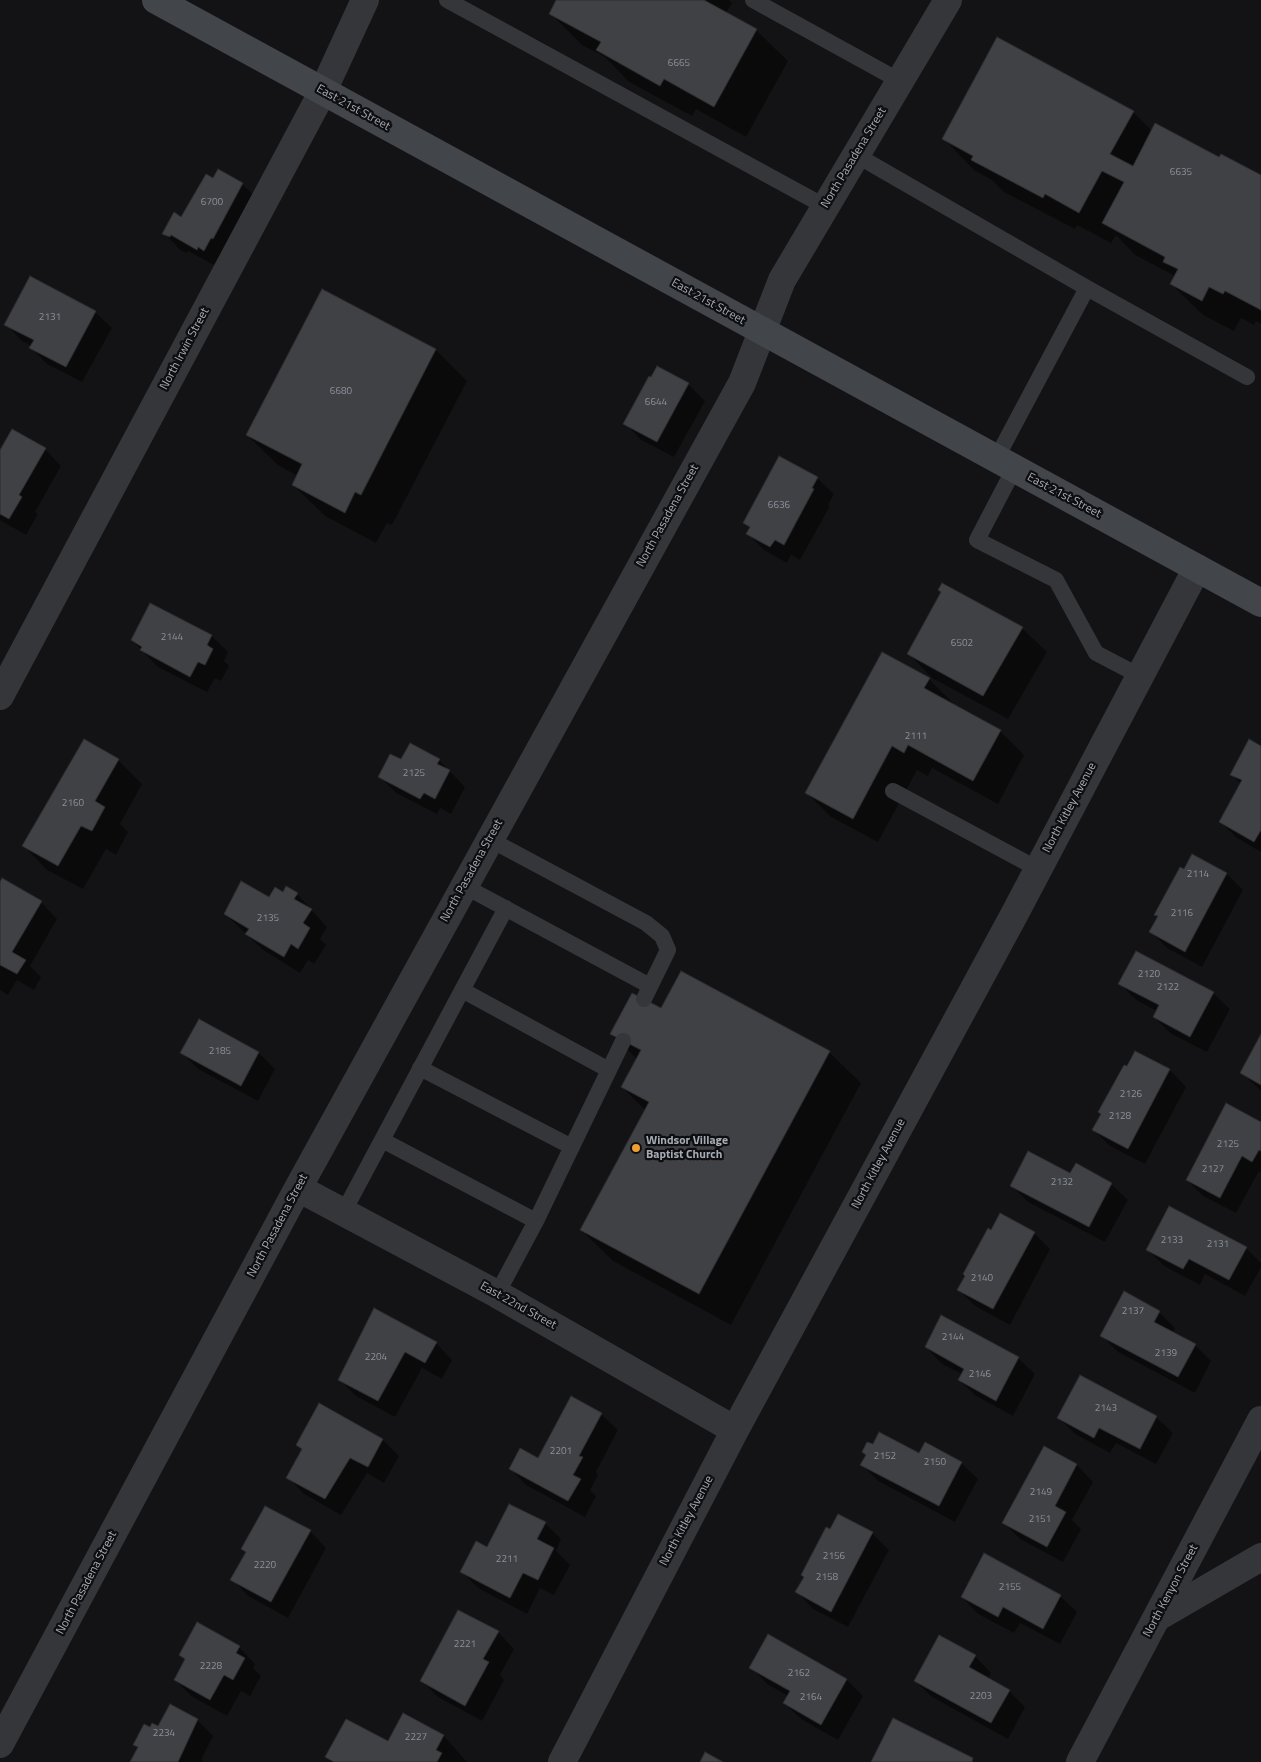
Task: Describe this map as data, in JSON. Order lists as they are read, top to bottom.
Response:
{
  "streets": {
    "main road": ["East 21st Street"],
    "street": [
      "North Pasadena Street",
      "North Irwin Street",
      "North Kitley Avenue",
      "East 22nd Street",
      "North Kenyon Street"
    ]
  },
  "crossings": [
    ["East 21st Street", "North Pasadena Street"],
    ["East 21st Street", "North Irwin Street"],
    ["East 21st Street", "North Kitley Avenue"],
    ["North Pasadena Street", "East 22nd Street"],
    ["North Kitley Avenue", "East 22nd Street"]
  ],
  "places": ["Windsor Village Baptist Church"],
  "house_numbers": [
    "6665",
    "6635",
    "6700",
    "2131",
    "6680",
    "6644",
    "6636",
    "2144",
    "6502",
    "2111",
    "2125",
    "2160",
    "2114",
    "2116",
    "2135",
    "2120",
    "2122",
    "2185",
    "2126",
    "2128",
    "2125",
    "2127",
    "2132",
    "2133",
    "2131",
    "2140",
    "2137",
    "2144",
    "2139",
    "2204",
    "2146",
    "2143",
    "2201",
    "2152",
    "2150",
    "2149",
    "2151",
    "2156",
    "2211",
    "2220",
    "2158",
    "2155",
    "2221",
    "2228",
    "2162",
    "2203",
    "2164",
    "2234",
    "2227"
  ]
}
